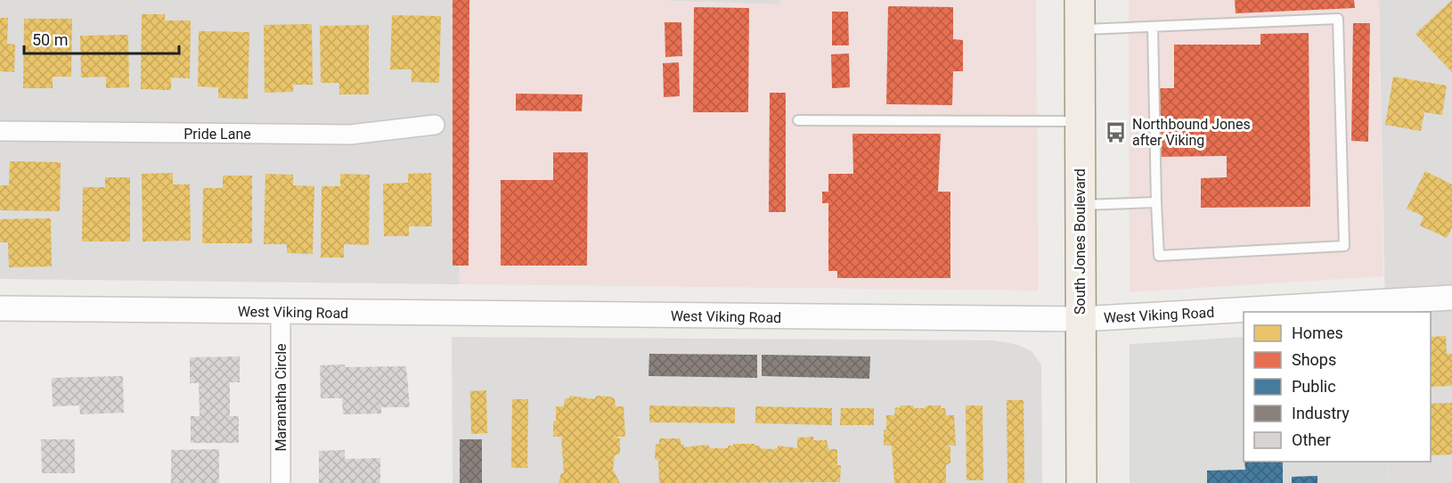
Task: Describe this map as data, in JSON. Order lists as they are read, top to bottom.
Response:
{
  "streets": {
    "main road": ["South Jones Boulevard"],
    "street": ["Pride Lane", "West Viking Road", "Maranatha Circle"]
  },
  "crossings": [
    ["South Jones Boulevard", "West Viking Road"],
    ["West Viking Road", "Maranatha Circle"]
  ],
  "places": {
    "bus stop": ["Northbound Jones after Viking"]
  },
  "legend": [
    "Homes",
    "Shops",
    "Public",
    "Industry",
    "Other"
  ],
  "scale_bar": "50 m"
}
